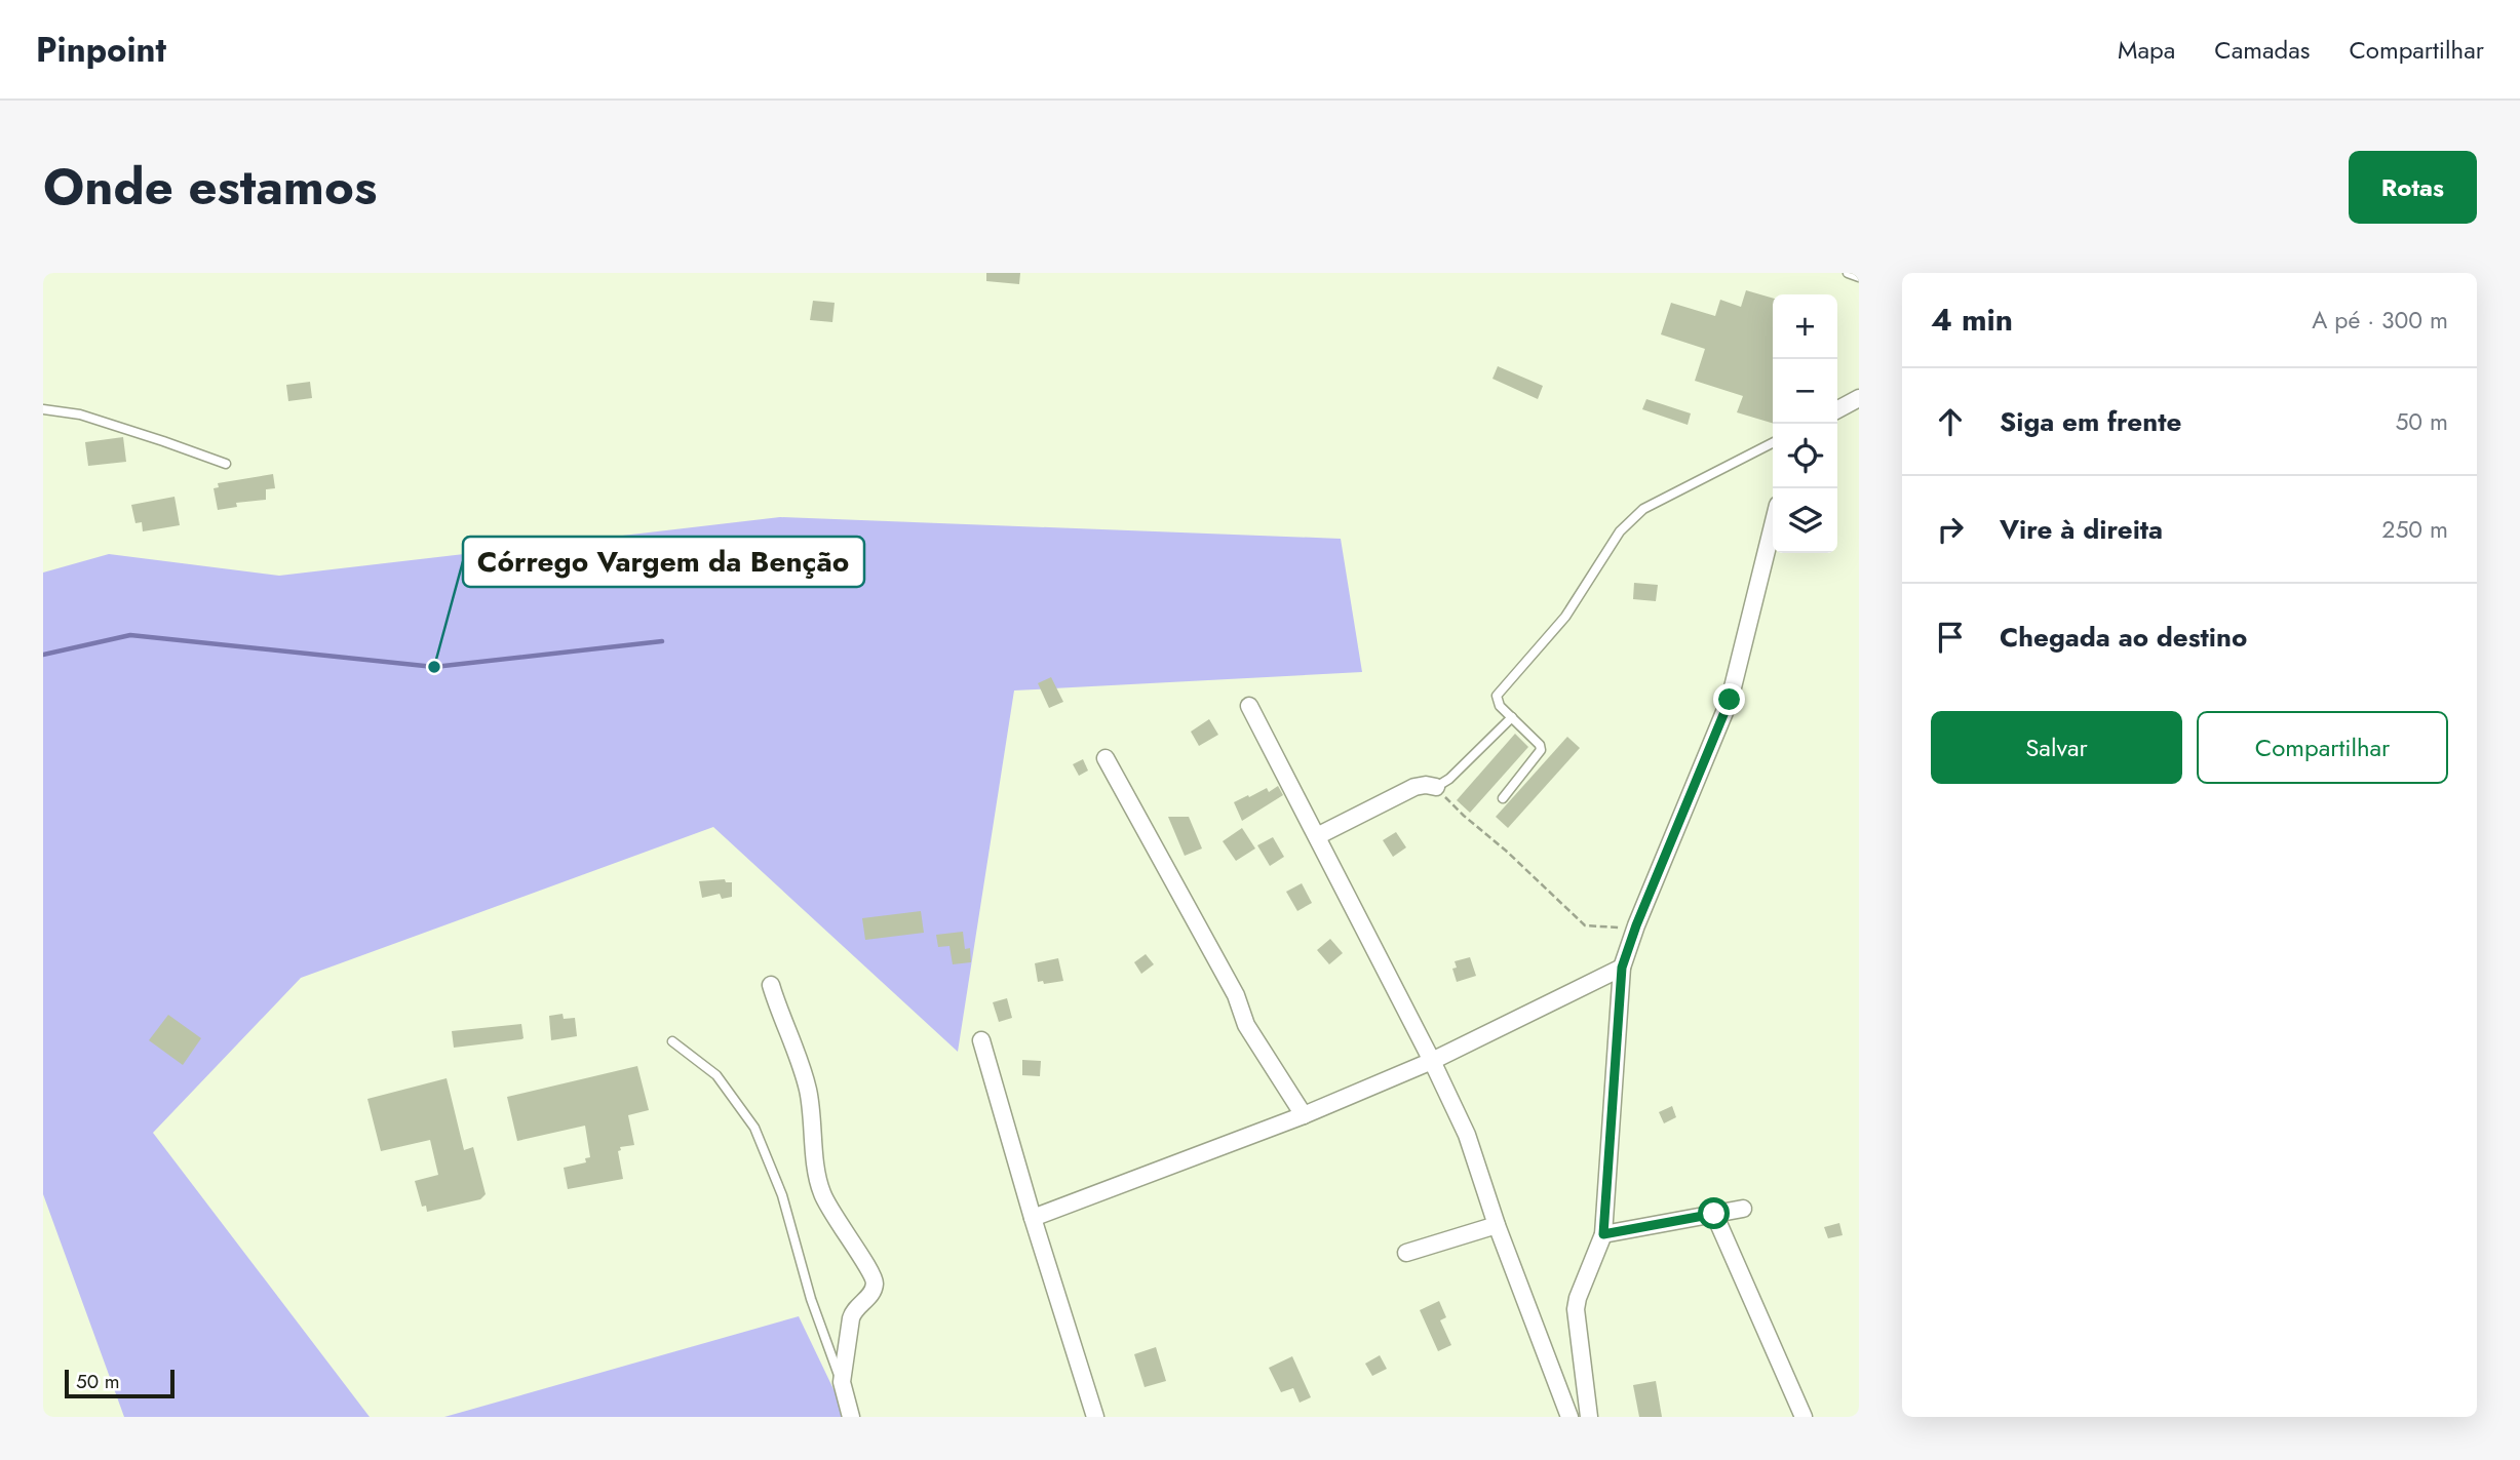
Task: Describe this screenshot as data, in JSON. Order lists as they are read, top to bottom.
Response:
{
  "places": ["Córrego Vargem da Benção"],
  "scale_bar": "50 m",
  "page": {
    "header": "Pinpoint",
    "nav": ["Mapa", "Camadas", "Compartilhar"],
    "title": "Onde estamos",
    "buttons": [
      "Rotas",
      ["Salvar", "Compartilhar"]
    ],
    "heading": ["4 min", "A pé · 300 m"],
    "map_buttons": ["+", "−"],
    "list": [
      ["Siga em frente", "50 m"],
      ["Vire à direita", "250 m"],
      "Chegada ao destino"
    ],
    "scale": "50 m"
  }
}
